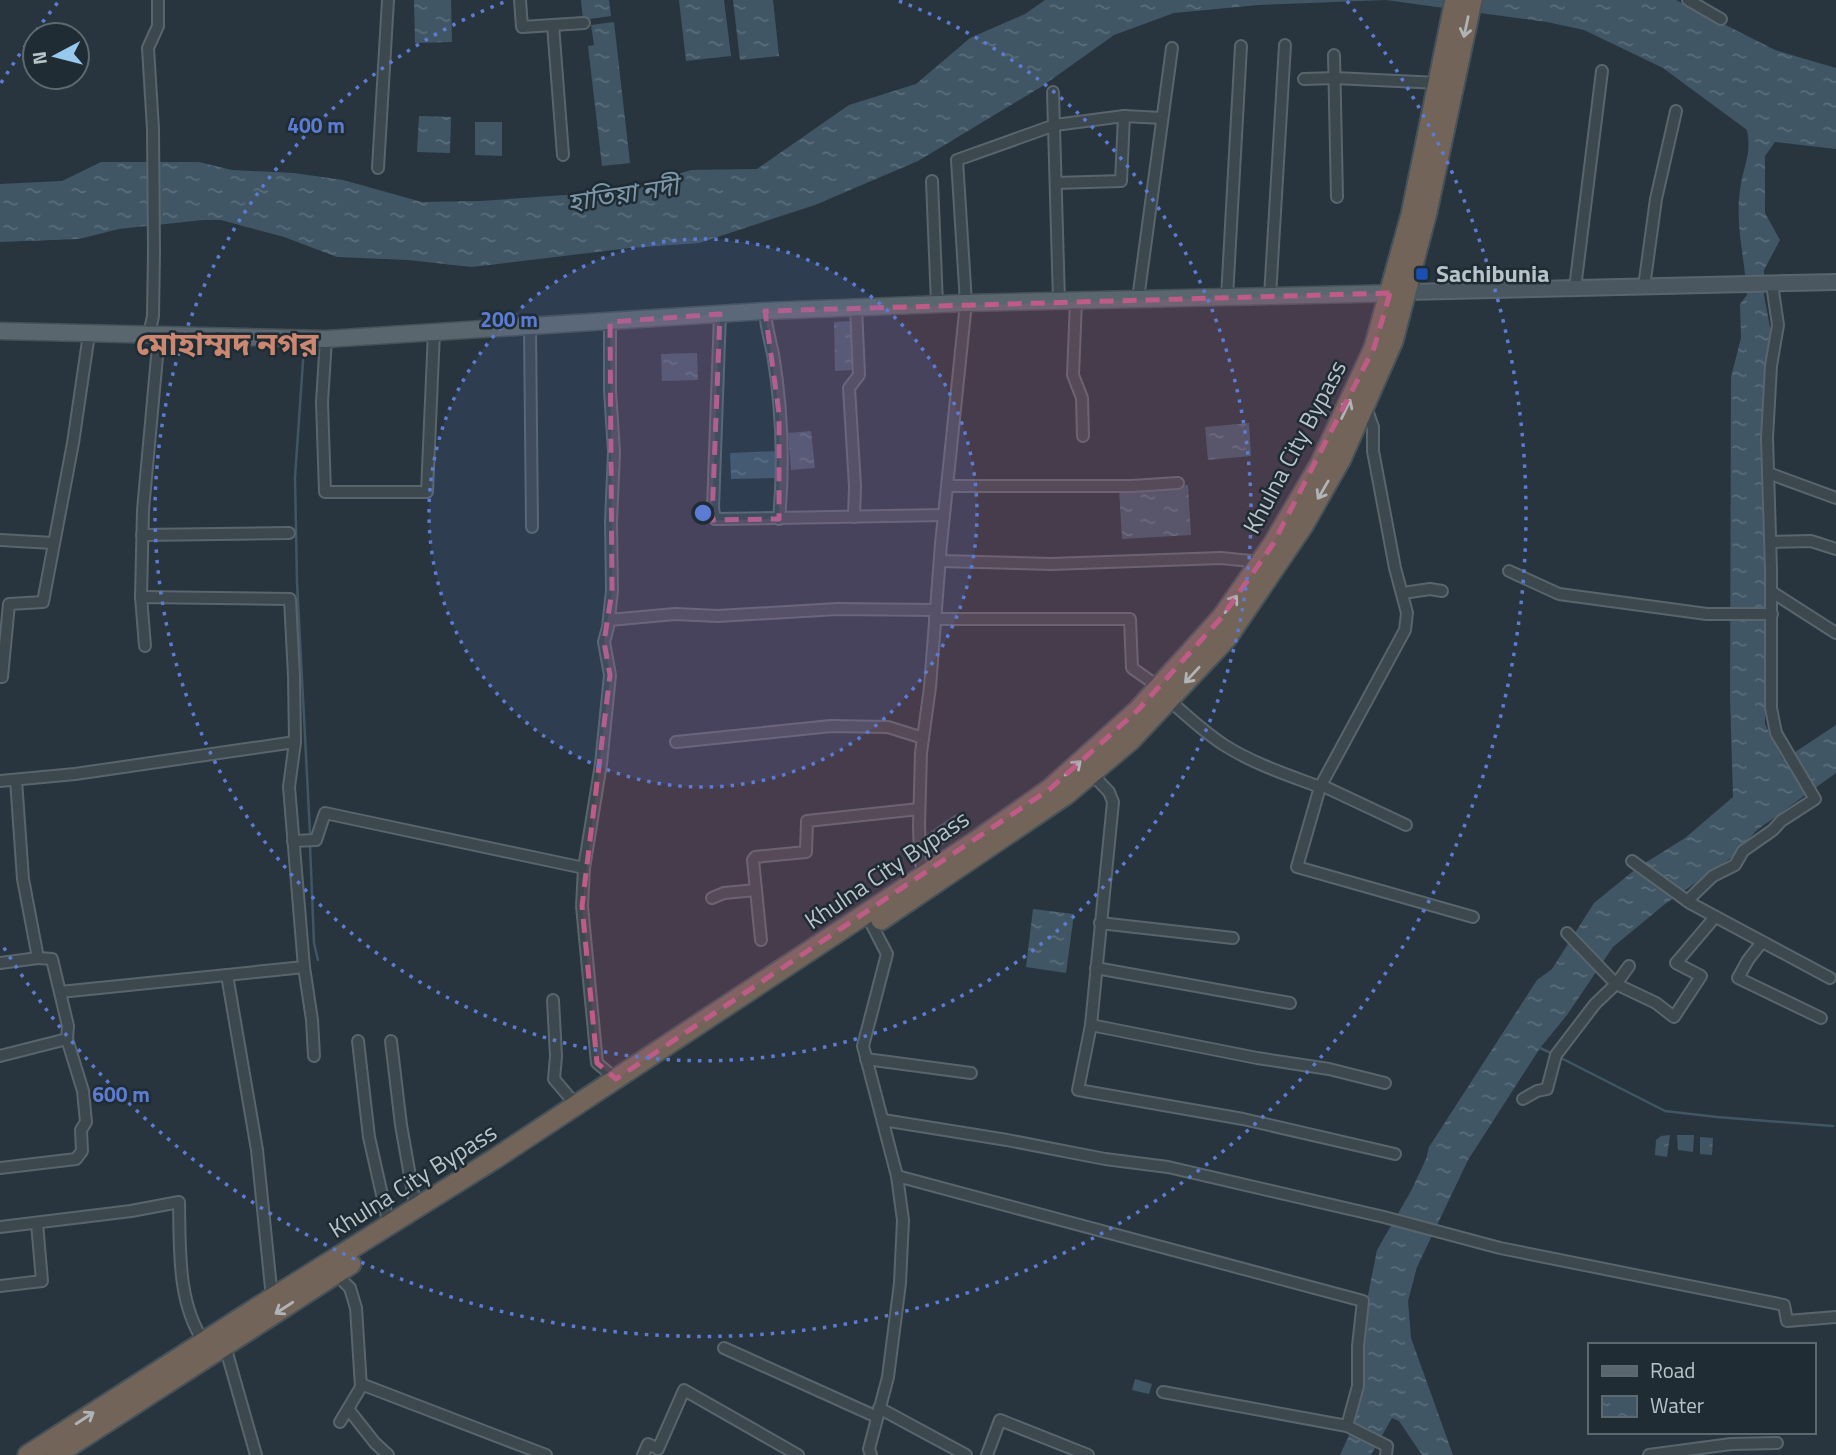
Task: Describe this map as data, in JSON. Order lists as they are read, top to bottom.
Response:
{
  "streets": {
    "highway": ["Khulna City Bypass"]
  },
  "districts": ["মোহাম্মদ নগর"],
  "water": ["হাতিয়া নদী"],
  "places": {
    "transit": ["Sachibunia"]
  },
  "legend": ["Road", "Water"],
  "north": "left",
  "rings": ["400 m", "200 m", "600 m"]
}
